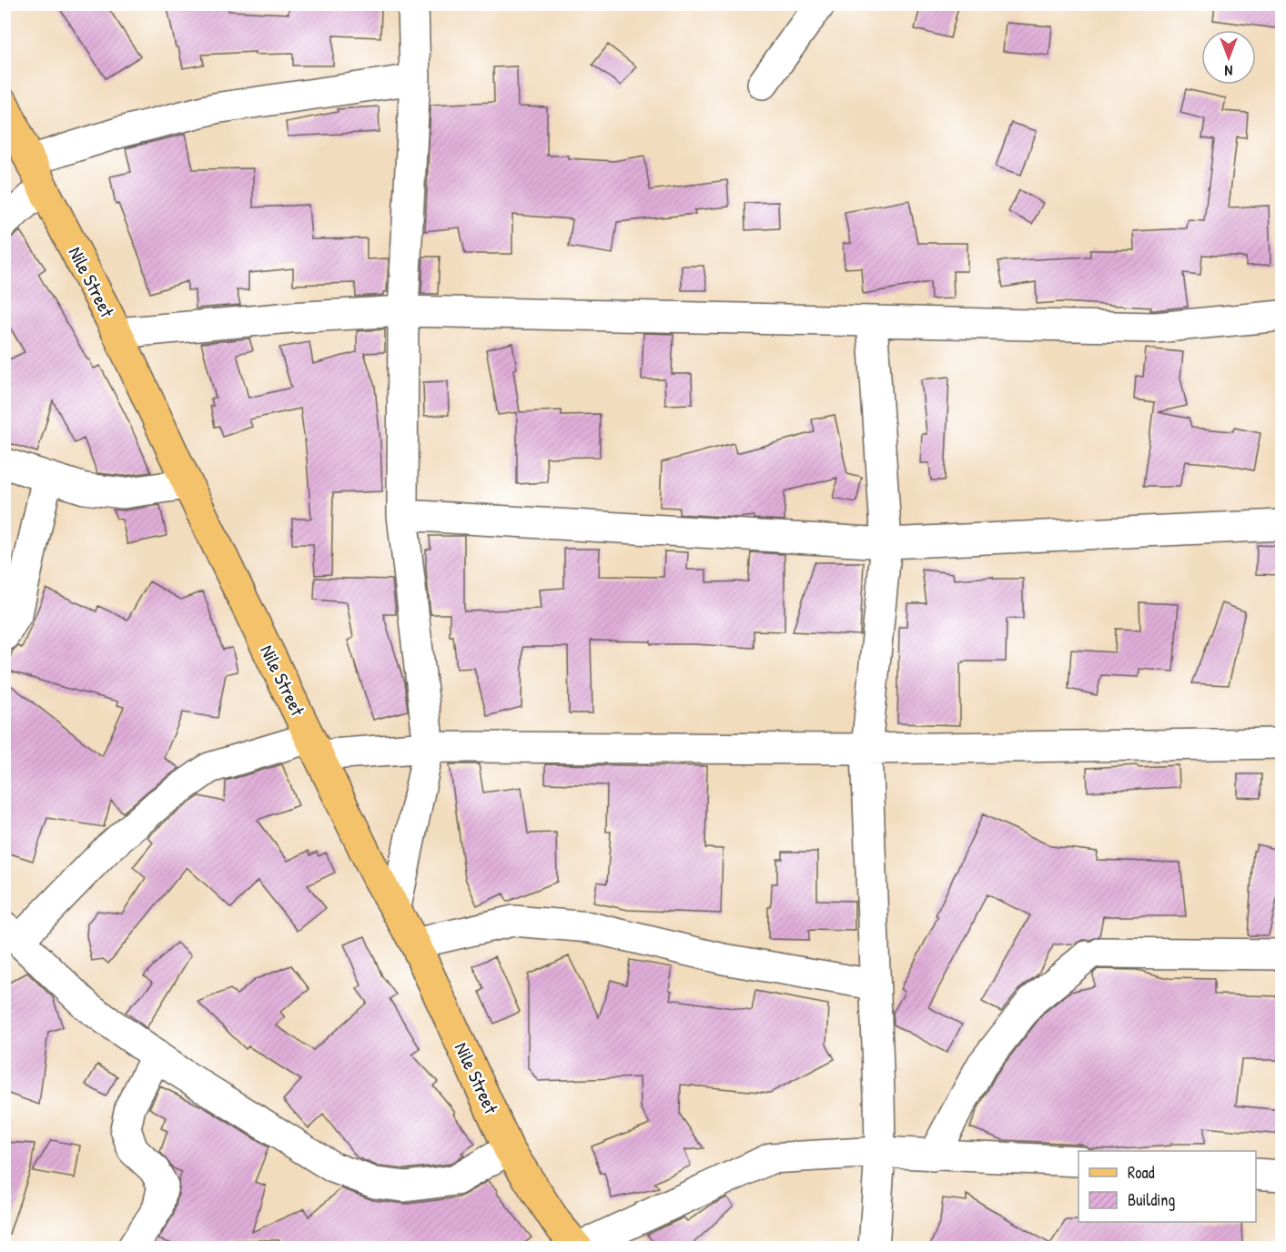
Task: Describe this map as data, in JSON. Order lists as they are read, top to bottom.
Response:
{
  "streets": {
    "main road": ["Nile Street"]
  },
  "legend": ["Road", "Building"],
  "north": "bottom"
}
